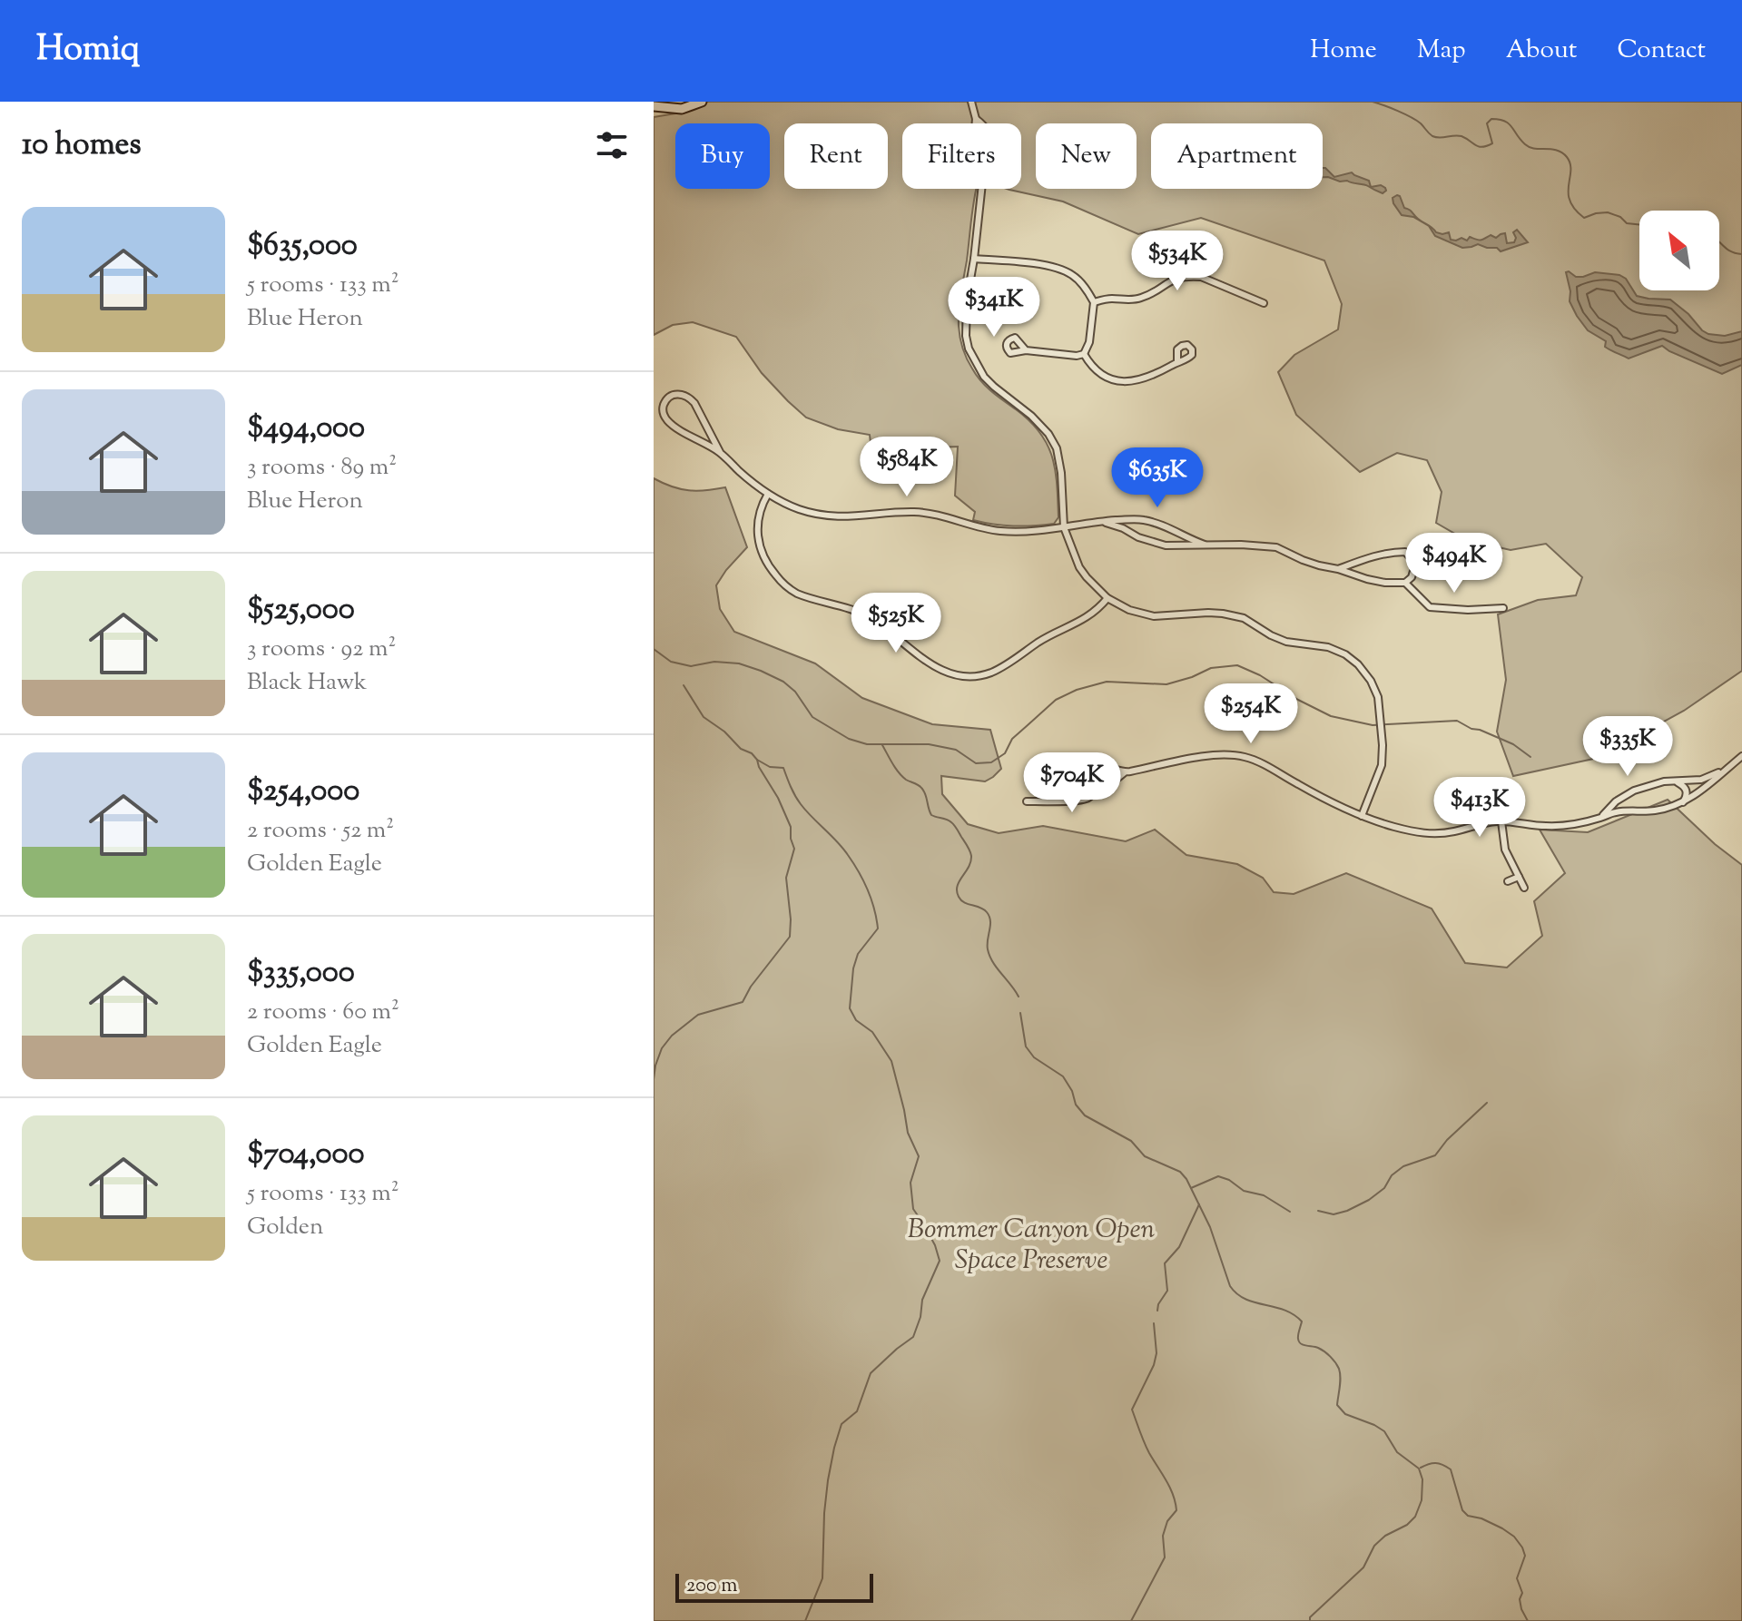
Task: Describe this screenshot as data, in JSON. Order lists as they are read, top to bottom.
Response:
{
  "parks": ["Bommer Canyon Open Space Preserve"],
  "scale_bar": "200 m",
  "north": "top left",
  "page": {
    "header": "Homiq",
    "nav": [
      "Home",
      "Map",
      "About",
      "Contact"
    ],
    "heading": "10 homes",
    "chip": [
      "Buy",
      "Rent",
      "Filters",
      "New",
      "Apartment"
    ],
    "list": [
      {
        "name": "$635,000",
        "note": "5 rooms · 133 m² · Blue Heron"
      },
      {
        "name": "$494,000",
        "note": "3 rooms · 89 m² · Blue Heron"
      },
      {
        "name": "$525,000",
        "note": "3 rooms · 92 m² · Black Hawk"
      },
      {
        "name": "$254,000",
        "note": "2 rooms · 52 m² · Golden Eagle"
      },
      {
        "name": "$335,000",
        "note": "2 rooms · 60 m² · Golden Eagle"
      },
      {
        "name": "$704,000",
        "note": "5 rooms · 133 m² · Golden"
      }
    ],
    "price": [
      "$534K",
      "$341K",
      "$584K",
      "$635K",
      "$494K",
      "$525K",
      "$254K",
      "$335K",
      "$704K",
      "$413K"
    ],
    "scale": "200 m"
  }
}
